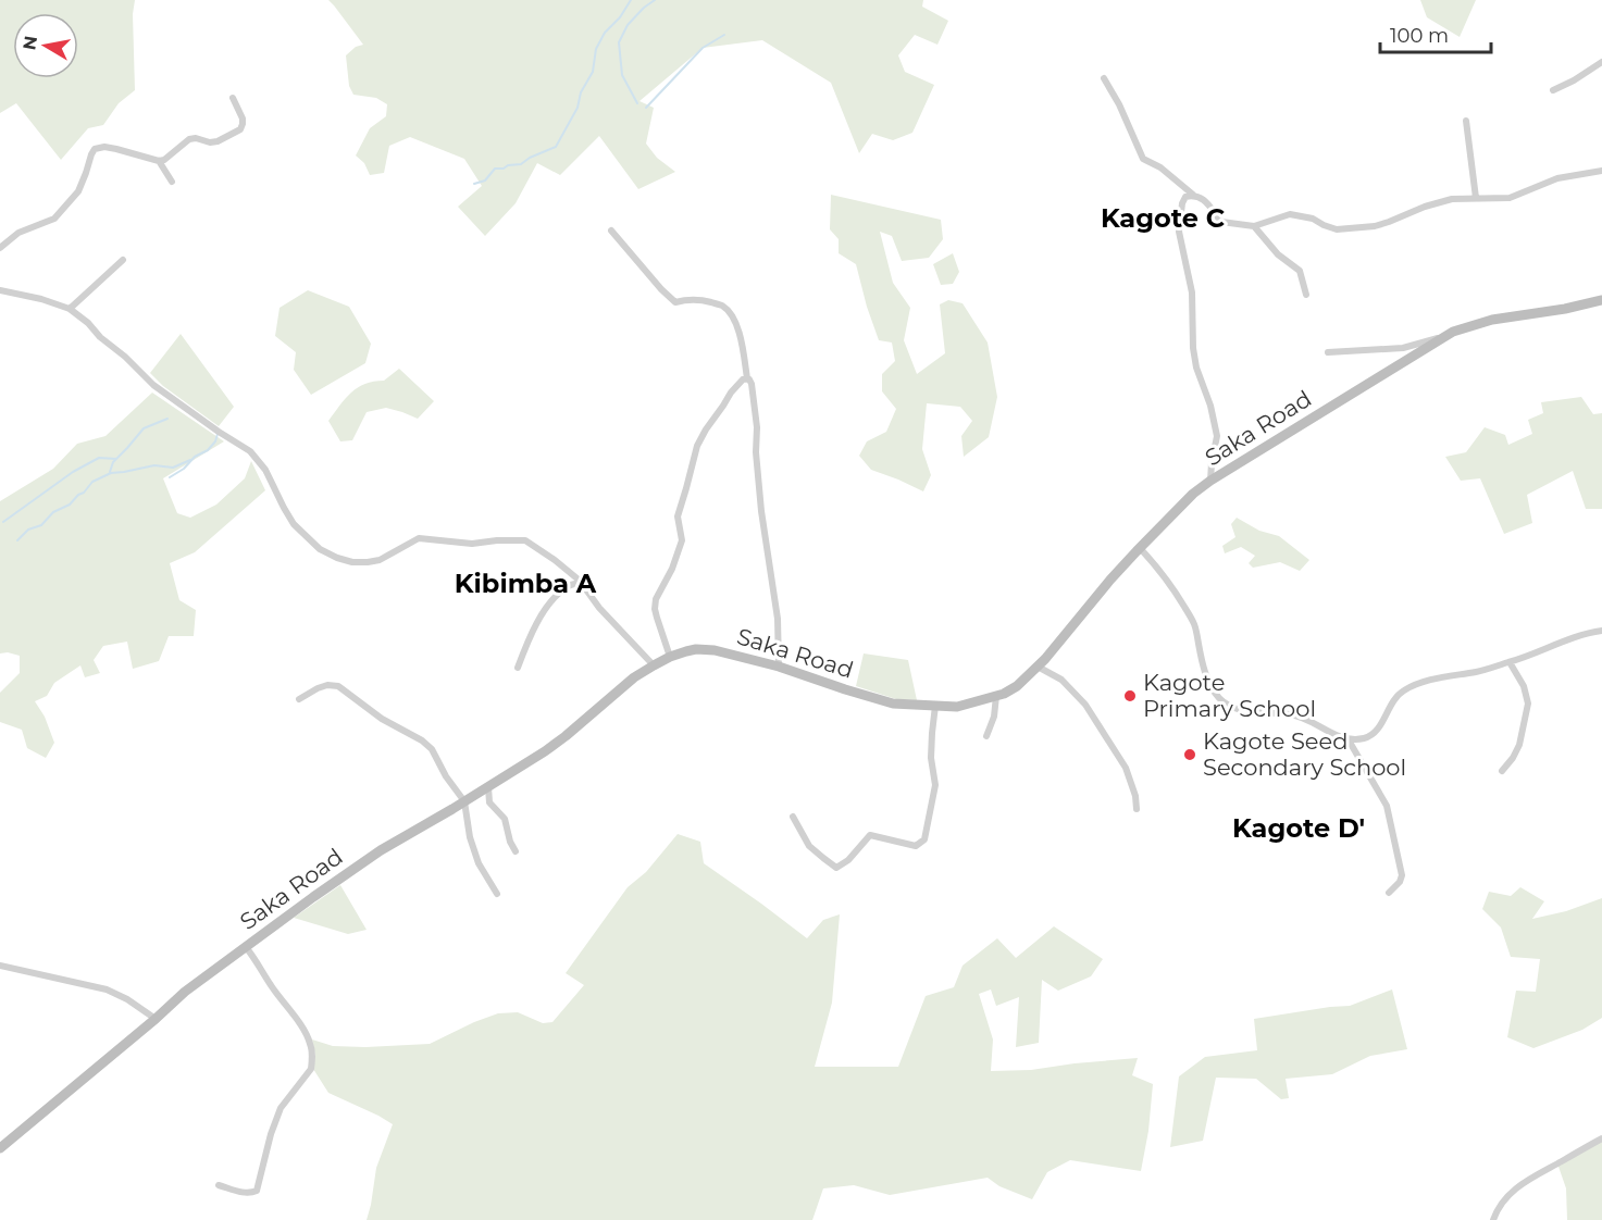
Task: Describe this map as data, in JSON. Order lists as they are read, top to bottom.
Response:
{
  "streets": {
    "main road": ["Saka Road"]
  },
  "districts": ["Kagote C", "Kibimba A", "Kagote D'"],
  "places": ["Kagote Primary School", "Kagote Seed Secondary School"],
  "scale_bar": "100 m",
  "north": "left"
}
